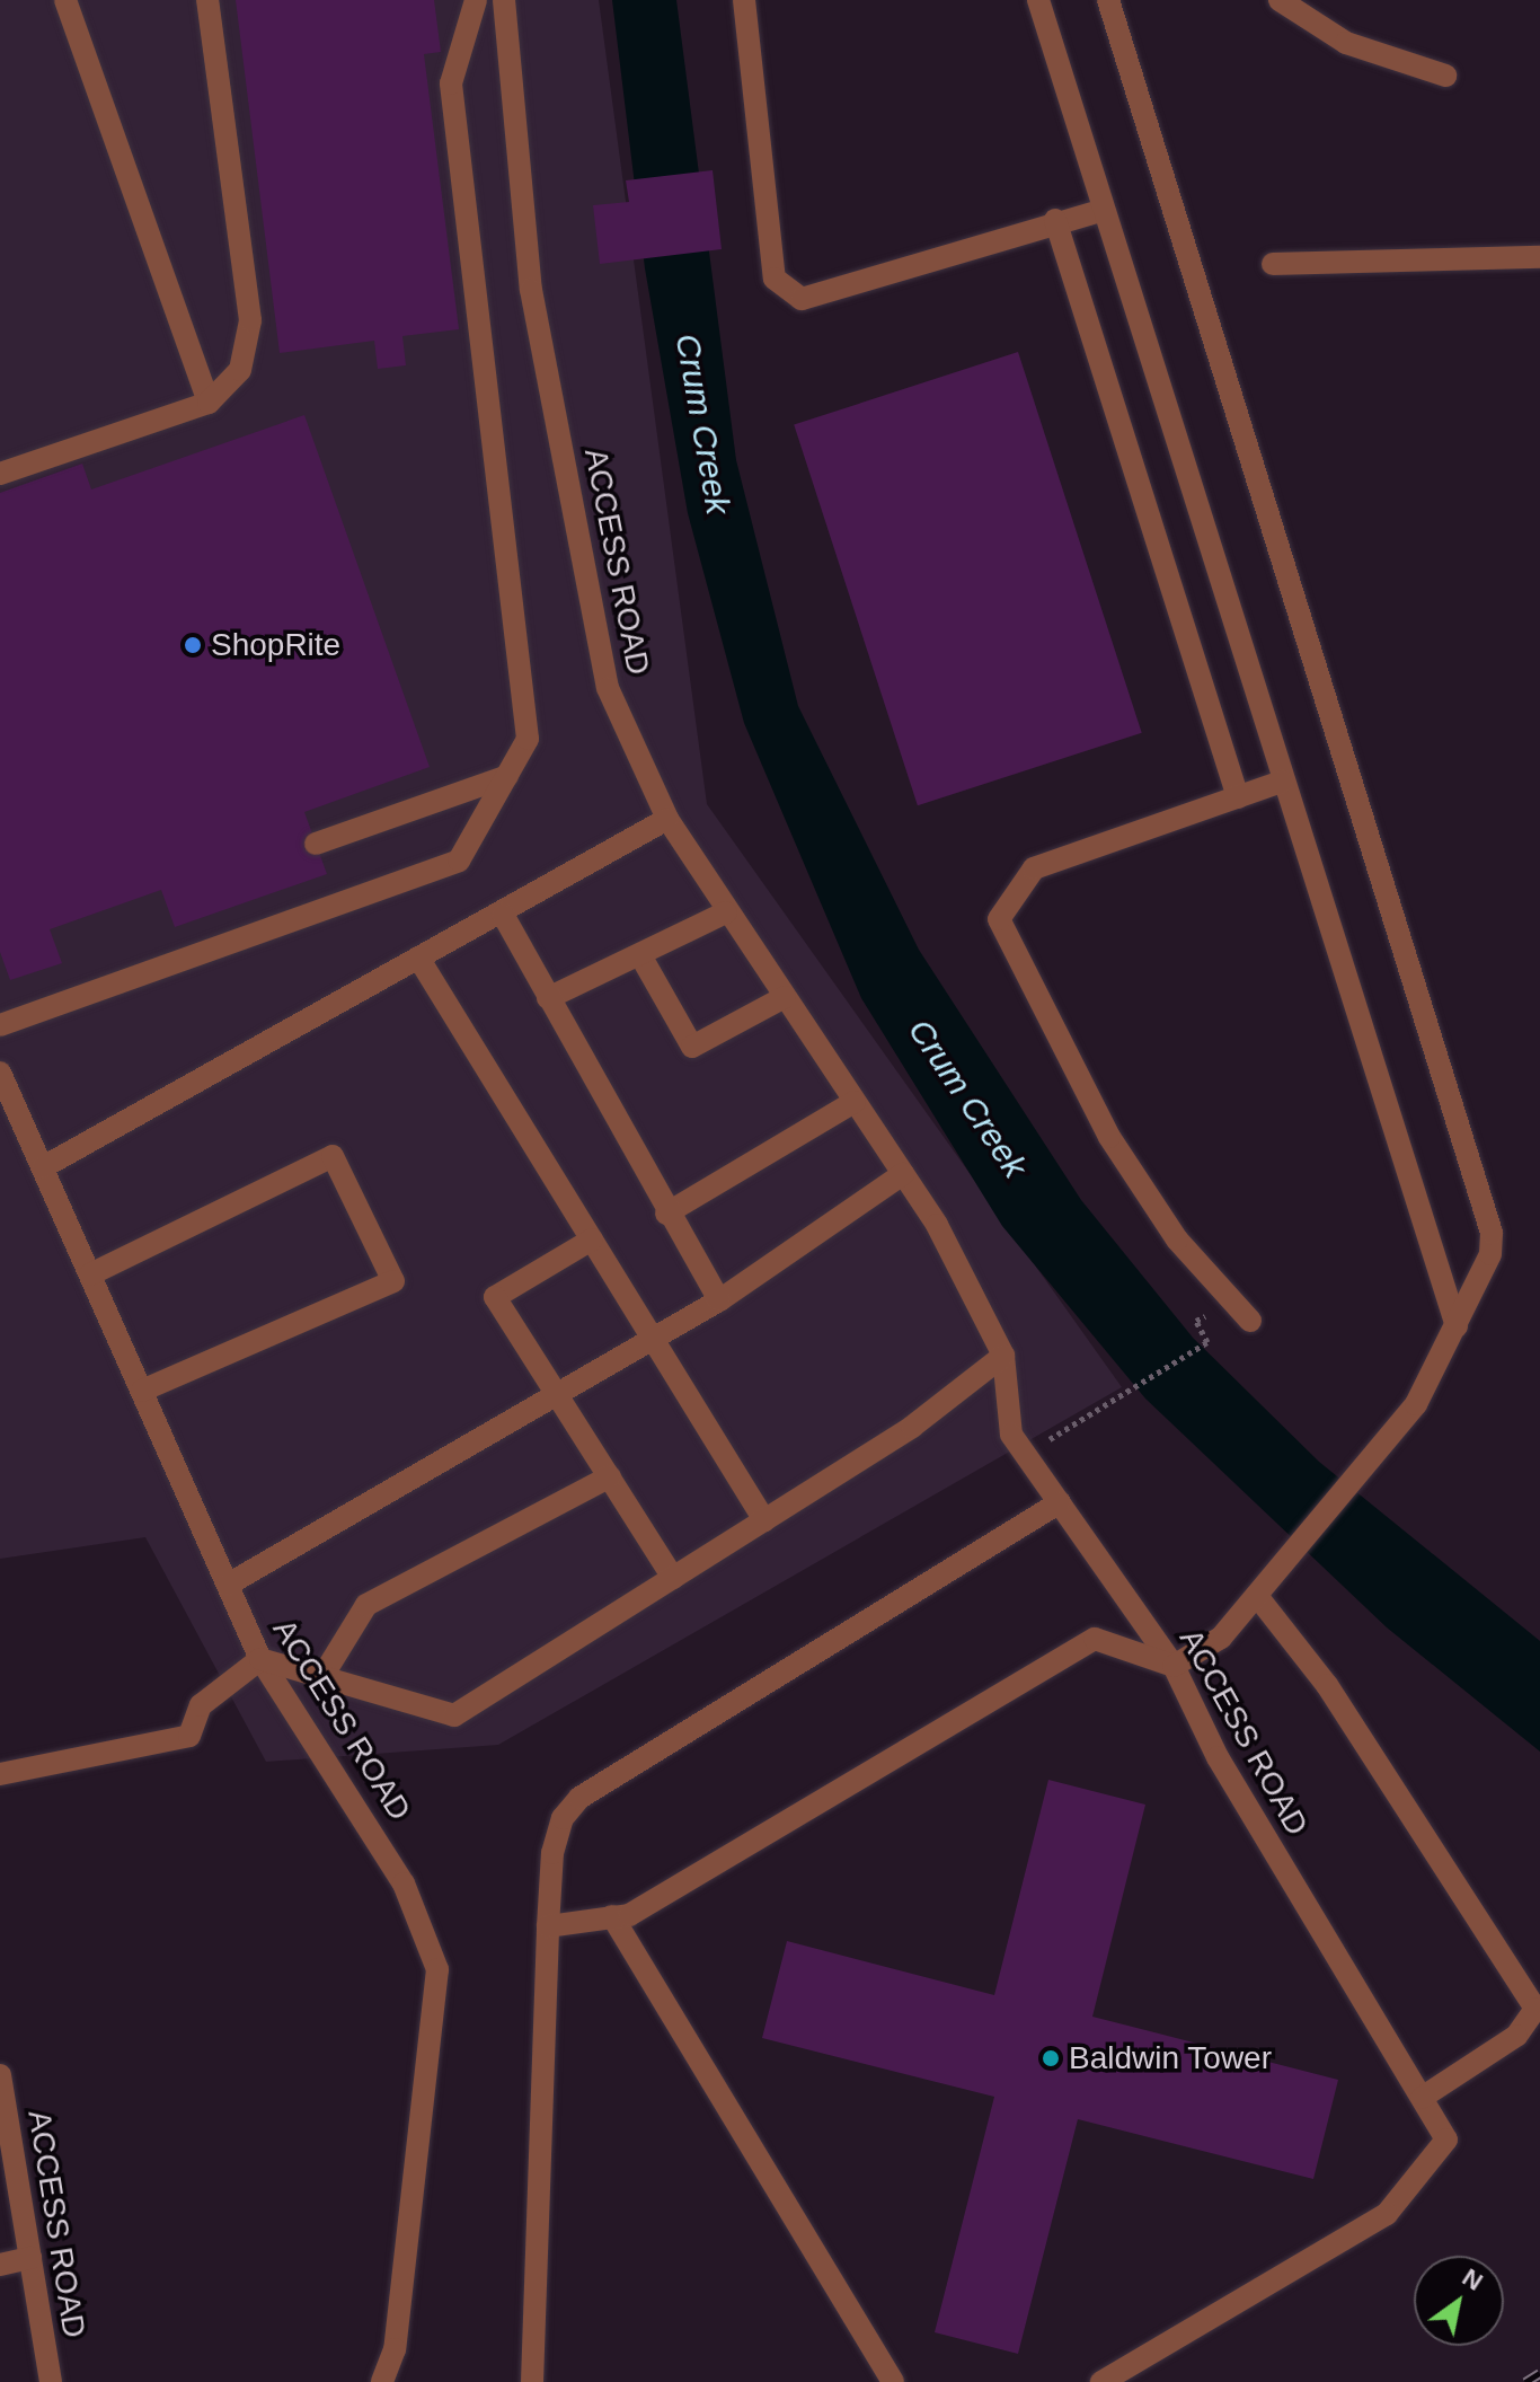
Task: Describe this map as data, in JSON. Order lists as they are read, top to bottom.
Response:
{
  "streets": {
    "street": ["ACCESS ROAD"]
  },
  "water": ["Crum Creek"],
  "places": ["ShopRite", "Baldwin Tower"],
  "north": "top right"
}
